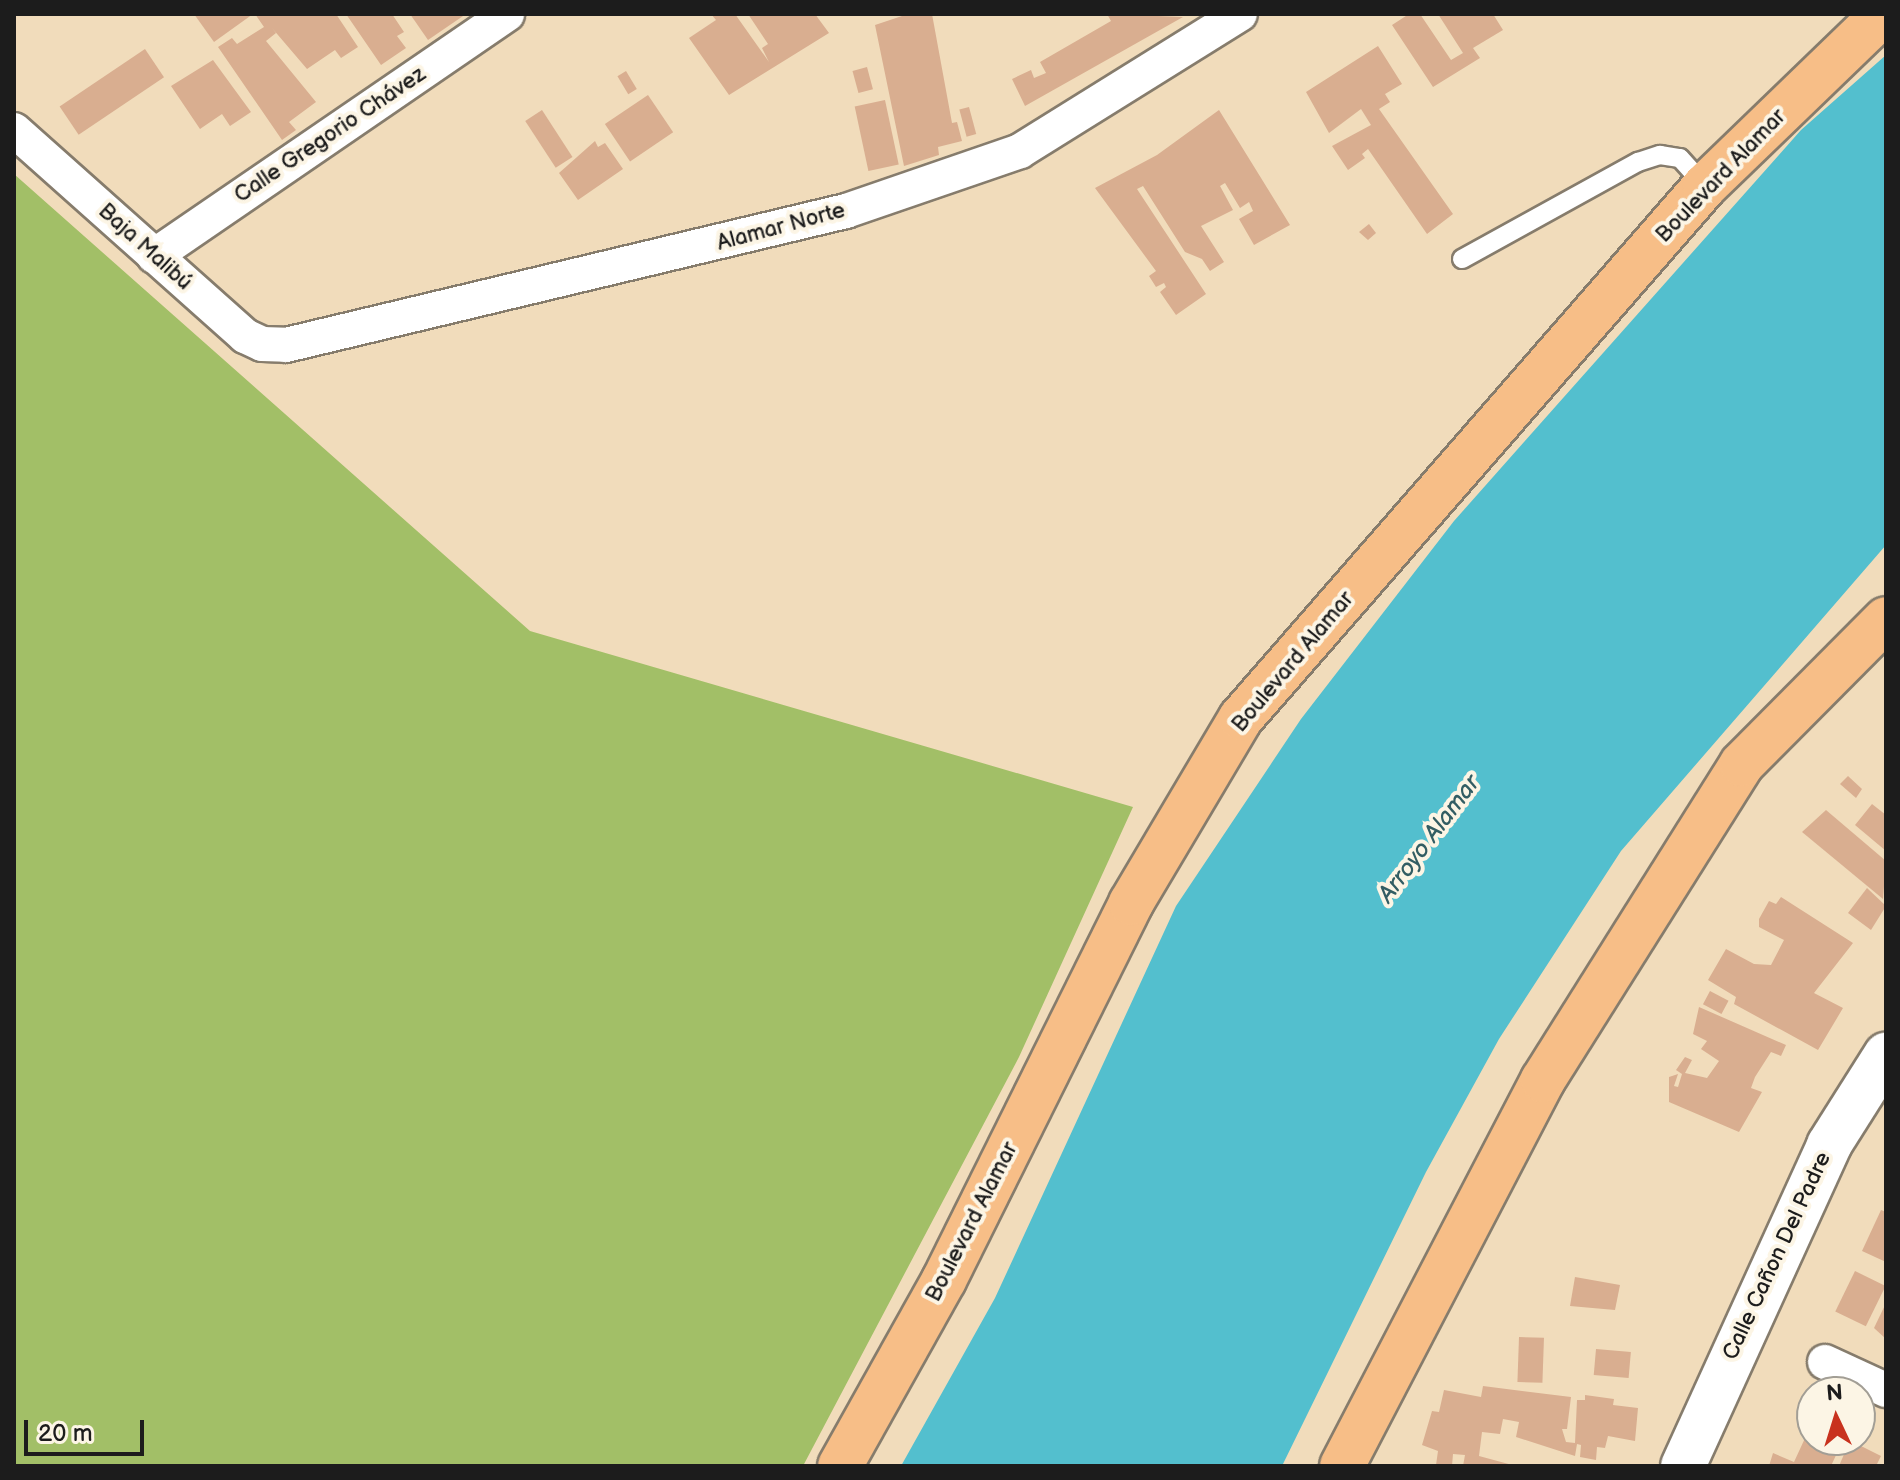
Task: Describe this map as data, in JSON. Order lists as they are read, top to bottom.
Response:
{
  "streets": {
    "highway": ["Boulevard Alamar"],
    "street": [
      "Calle Gregorio Chávez",
      "Alamar Norte",
      "Baja Malibú",
      "Calle Cañon Del Padre"
    ]
  },
  "crossings": [
    ["Calle Gregorio Chávez", "Baja Malibú"],
    ["Alamar Norte", "Baja Malibú"]
  ],
  "water": ["Arroyo Alamar"],
  "scale_bar": "20 m",
  "north": "top"
}
